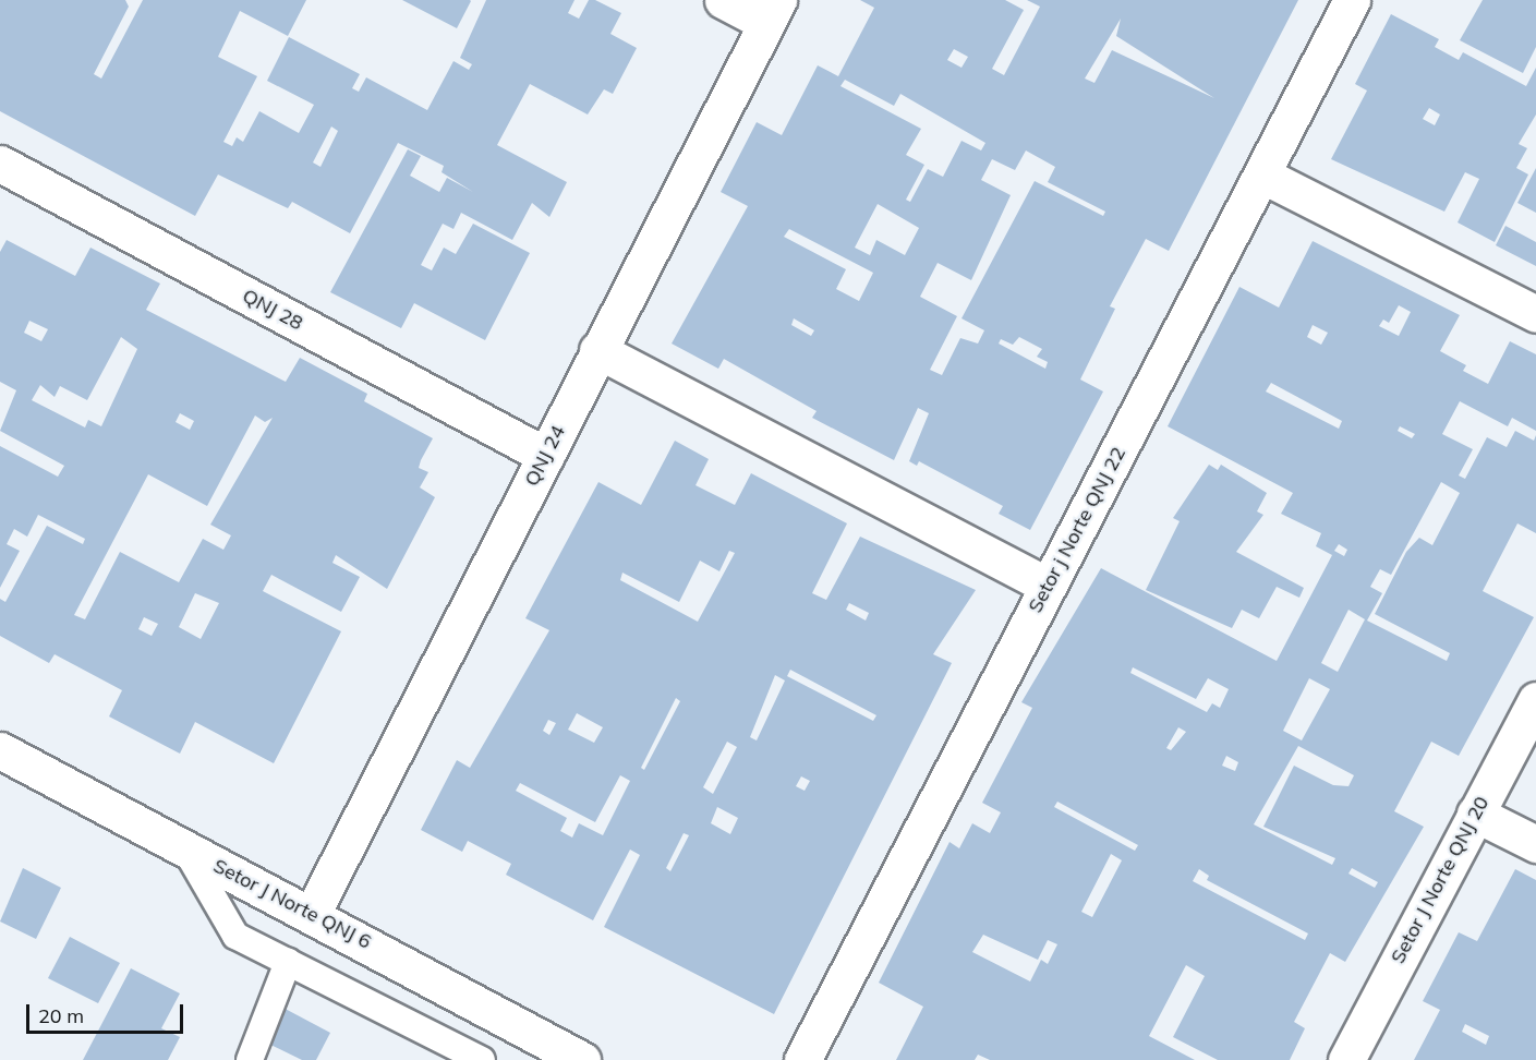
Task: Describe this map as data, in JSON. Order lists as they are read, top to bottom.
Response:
{
  "streets": {
    "street": [
      "QNJ 28",
      "QNJ 24",
      "Setor j Norte QNJ 22",
      "Setor J Norte QNJ 20",
      "Setor J Norte QNJ 6"
    ]
  },
  "crossings": [
    ["QNJ 28", "QNJ 24"],
    ["QNJ 24", "Setor J Norte QNJ 6"]
  ],
  "scale_bar": "20 m"
}
